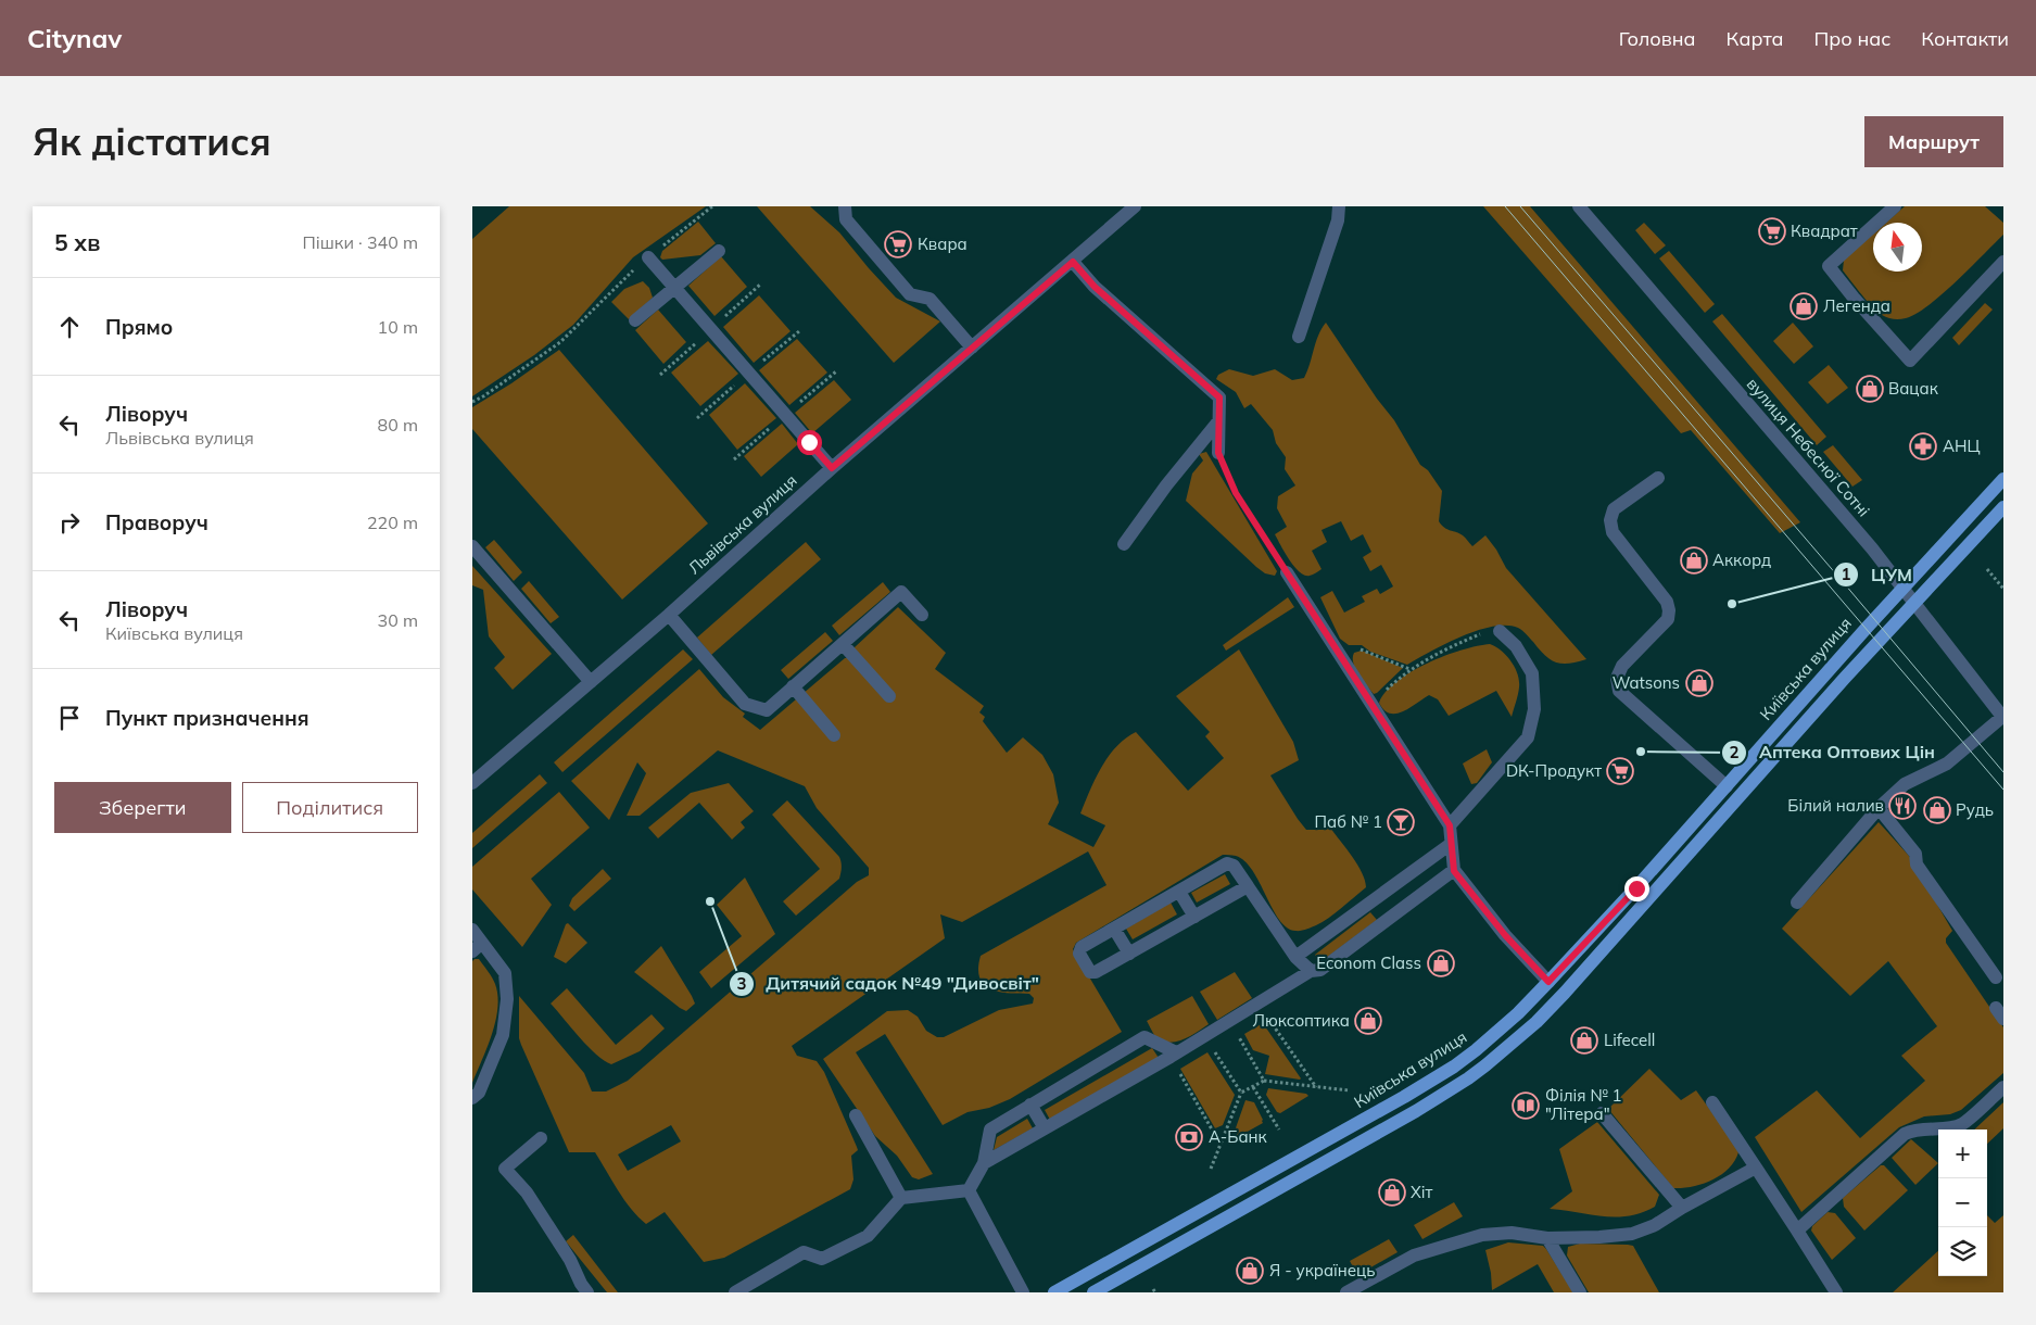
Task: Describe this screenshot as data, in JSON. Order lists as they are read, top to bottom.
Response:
{
  "streets": {
    "main road": ["Київська вулиця"],
    "street": ["вулиця Небесної Сотні", "Львівська вулиця"]
  },
  "crossings": [
    ["вулиця Небесної Сотні", "Київська вулиця"]
  ],
  "places": {
    "supermarket": ["Квадрат", "Квара", "DК-Продукт"],
    "shop": [
      "Легенда",
      "Вацак",
      "Аккорд",
      "Watsons",
      "Рудь",
      "Econom Class",
      "Люксоптика",
      "Lifecell",
      "Хіт",
      "Я - українець"
    ],
    "pharmacy": ["АНЦ"],
    "other": ["ЦУМ", "Аптека Оптових Цін", "Дитячий садок №49 \"Дивосвіт\""],
    "restaurant": ["Білий налив"],
    "bar": ["Паб № 1"],
    "library": ["Філія № 1 \"Літера\""],
    "bank": ["А-Банк"]
  },
  "north": "top",
  "page": {
    "header": "Citynav",
    "nav": [
      "Головна",
      "Карта",
      "Про нас",
      "Контакти"
    ],
    "buttons": [
      "Маршрут",
      ["Зберегти", "Поділитися"]
    ],
    "title": "Як дістатися",
    "heading": ["5 хв", "Пішки · 340 m"],
    "list": [
      ["Прямо", "10 m"],
      ["Ліворуч", "Львівська вулиця", "80 m"],
      ["Праворуч", "220 m"],
      ["Ліворуч", "Київська вулиця", "30 m"],
      "Пункт призначення"
    ],
    "map_buttons": ["+", "−"]
  }
}
